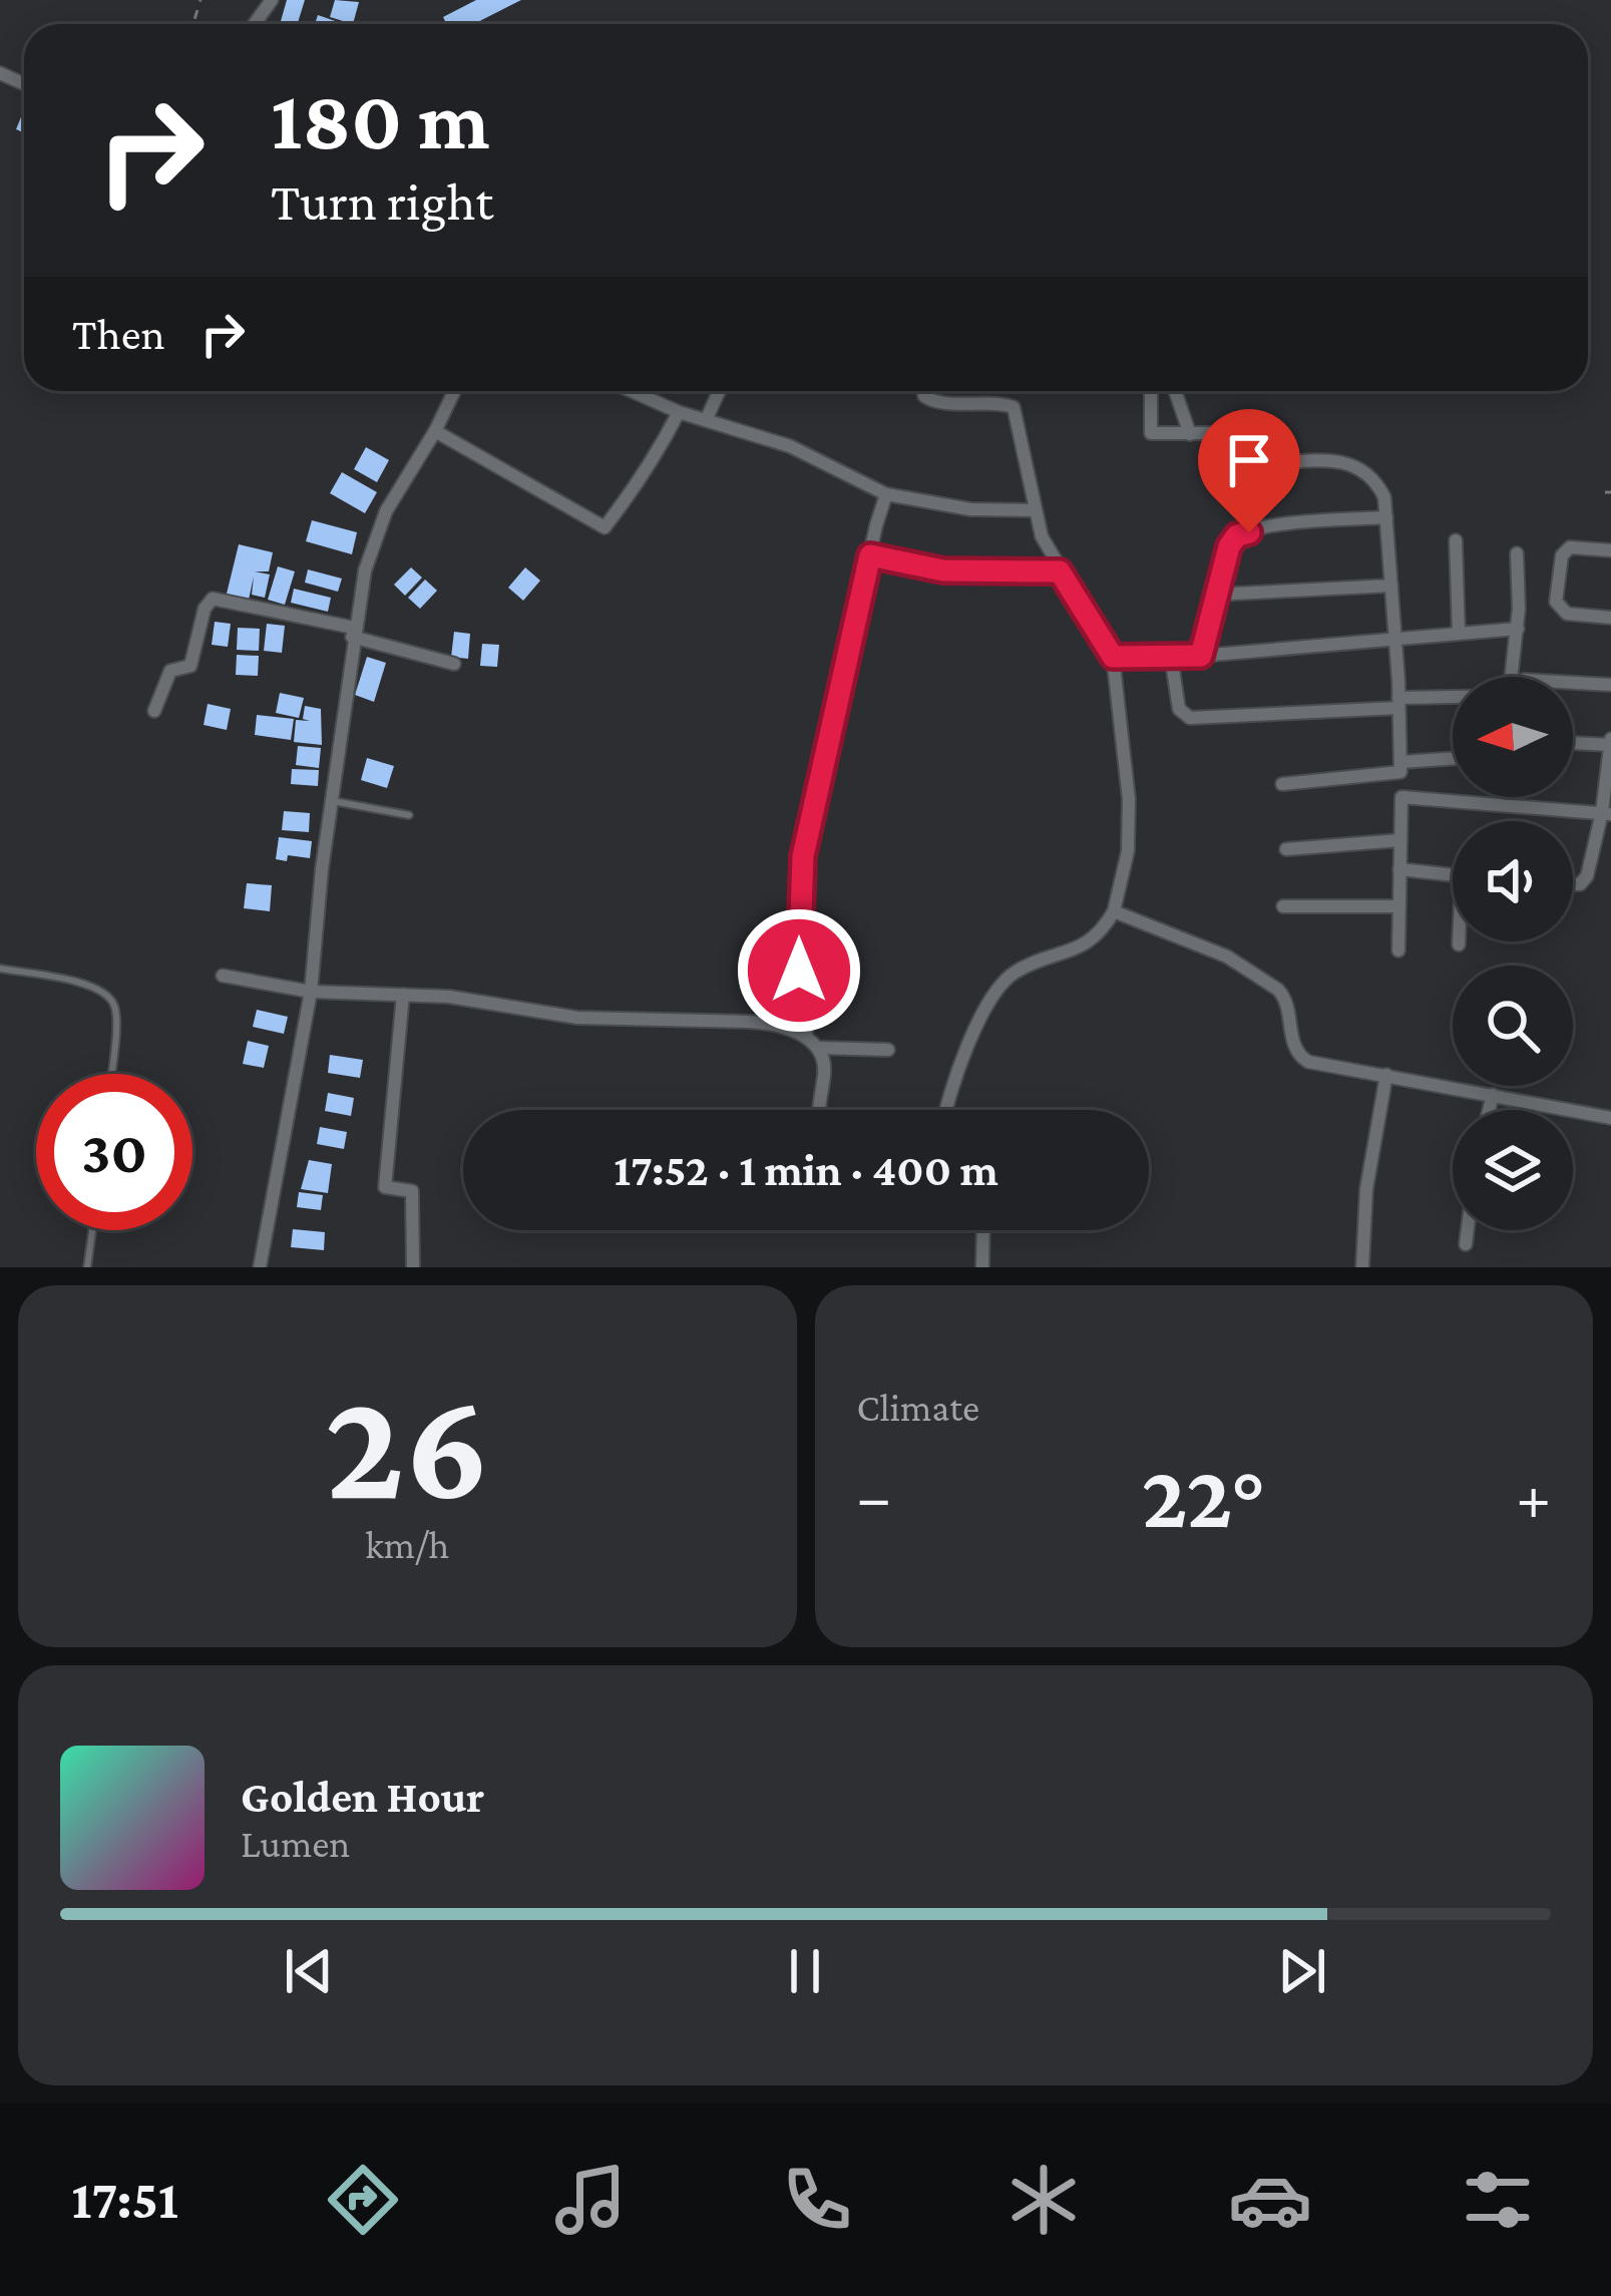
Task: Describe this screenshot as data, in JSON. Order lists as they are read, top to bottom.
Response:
{
  "north": "left",
  "page": {
    "turn": ["180 m", "Turn right"],
    "then": "Then",
    "limit": "30",
    "trip": "17:52 · 1 min · 400 m",
    "tile": [
      ["26", "km/h"],
      "Climate"
    ],
    "heat": ["−", "22°", "+"],
    "song": ["Golden Hour", "Lumen"],
    "tabs": "17:51"
  }
}
